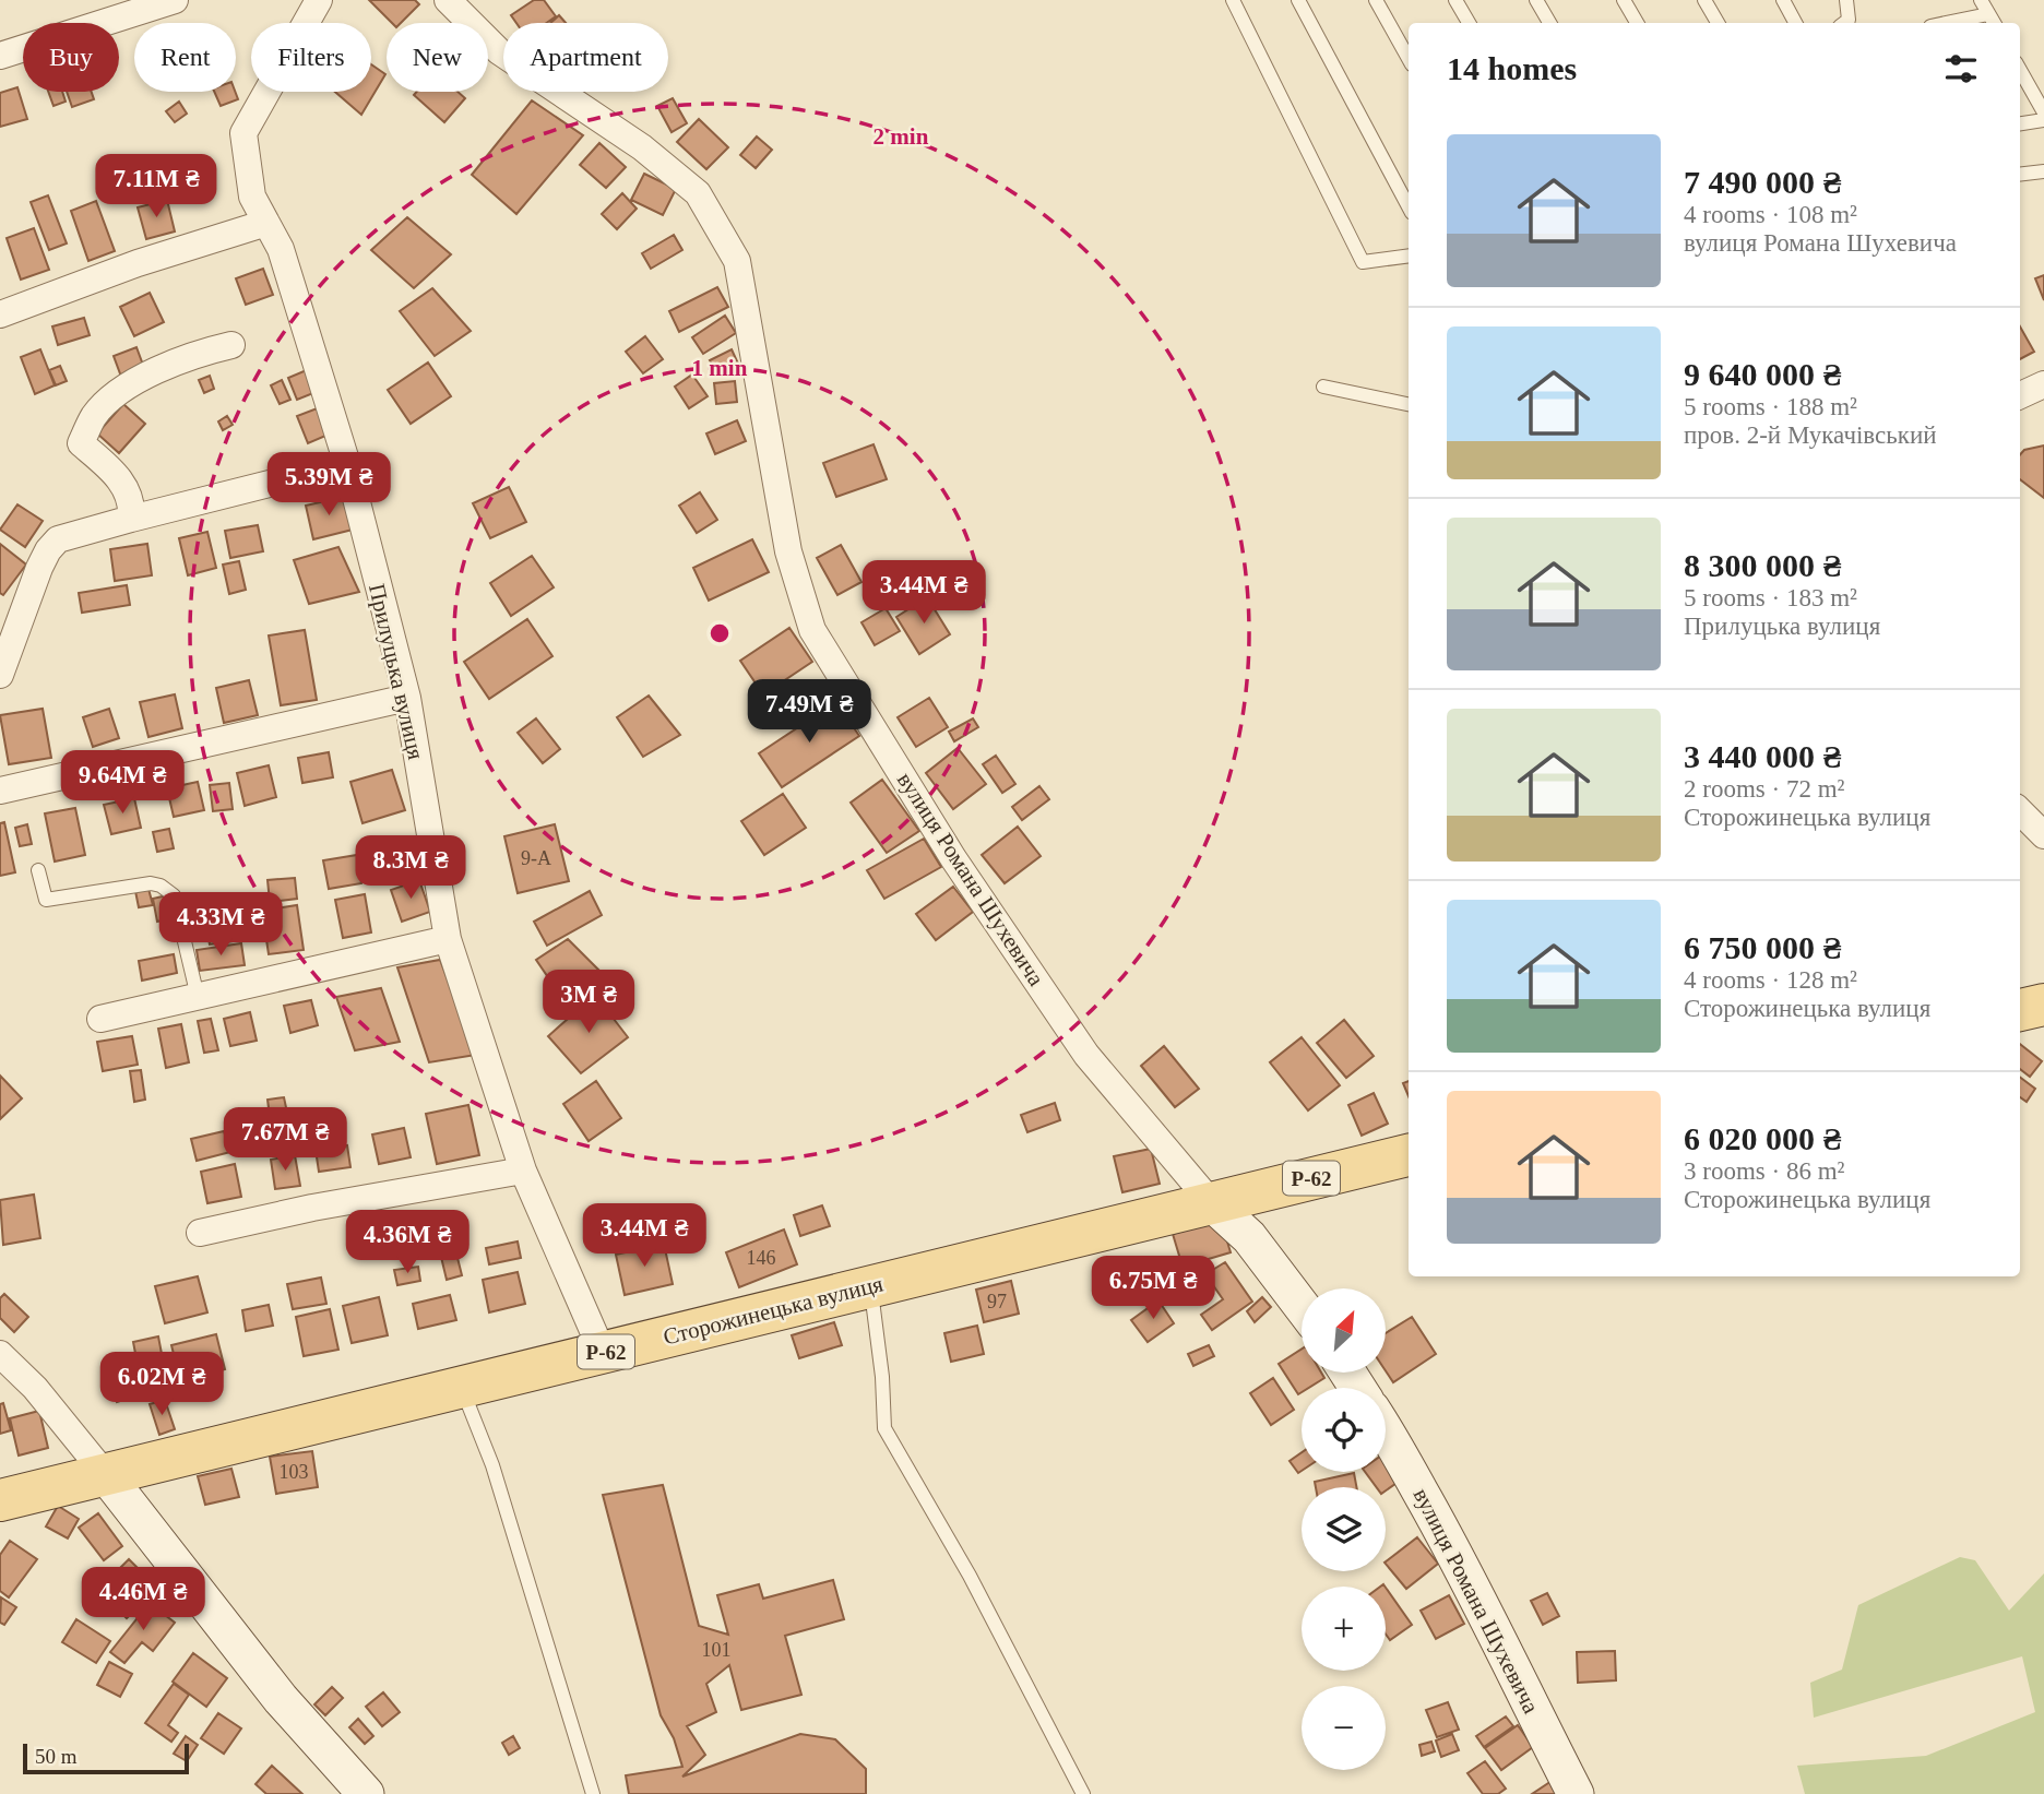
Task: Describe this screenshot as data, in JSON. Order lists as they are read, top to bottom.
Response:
{
  "streets": {
    "main road": ["Р-62", "Сторожинецька вулиця"],
    "street": ["Прилуцька вулиця", "вулиця Романа Шухевича"]
  },
  "crossings": [
    ["Прилуцька вулиця", "Сторожинецька вулиця"],
    ["вулиця Романа Шухевича", "Сторожинецька вулиця"]
  ],
  "house_numbers": [
    "9-А",
    "146",
    "97",
    "103",
    "101"
  ],
  "scale_bar": "50 m",
  "north": "top right",
  "page": {
    "chip": [
      "Buy",
      "Rent",
      "Filters",
      "New",
      "Apartment"
    ],
    "heading": "14 homes",
    "list": [
      {
        "name": "7 490 000 ₴",
        "note": "4 rooms · 108 m² · вулиця Романа Шухевича"
      },
      {
        "name": "9 640 000 ₴",
        "note": "5 rooms · 188 m² · пров. 2-й Мукачівський"
      },
      {
        "name": "8 300 000 ₴",
        "note": "5 rooms · 183 m² · Прилуцька вулиця"
      },
      {
        "name": "3 440 000 ₴",
        "note": "2 rooms · 72 m² · Сторожинецька вулиця"
      },
      {
        "name": "6 750 000 ₴",
        "note": "4 rooms · 128 m² · Сторожинецька вулиця"
      },
      {
        "name": "6 020 000 ₴",
        "note": "3 rooms · 86 m² · Сторожинецька вулиця"
      }
    ],
    "price": [
      "7.11M ₴",
      "5.39M ₴",
      "3.44M ₴",
      "7.49M ₴",
      "9.64M ₴",
      "8.3M ₴",
      "4.33M ₴",
      "3M ₴",
      "7.67M ₴",
      "3.44M ₴",
      "4.36M ₴",
      "6.75M ₴",
      "6.02M ₴",
      "4.46M ₴"
    ],
    "map_buttons": ["+", "−"],
    "scale": "50 m"
  },
  "rings": ["2 min", "1 min"]
}
